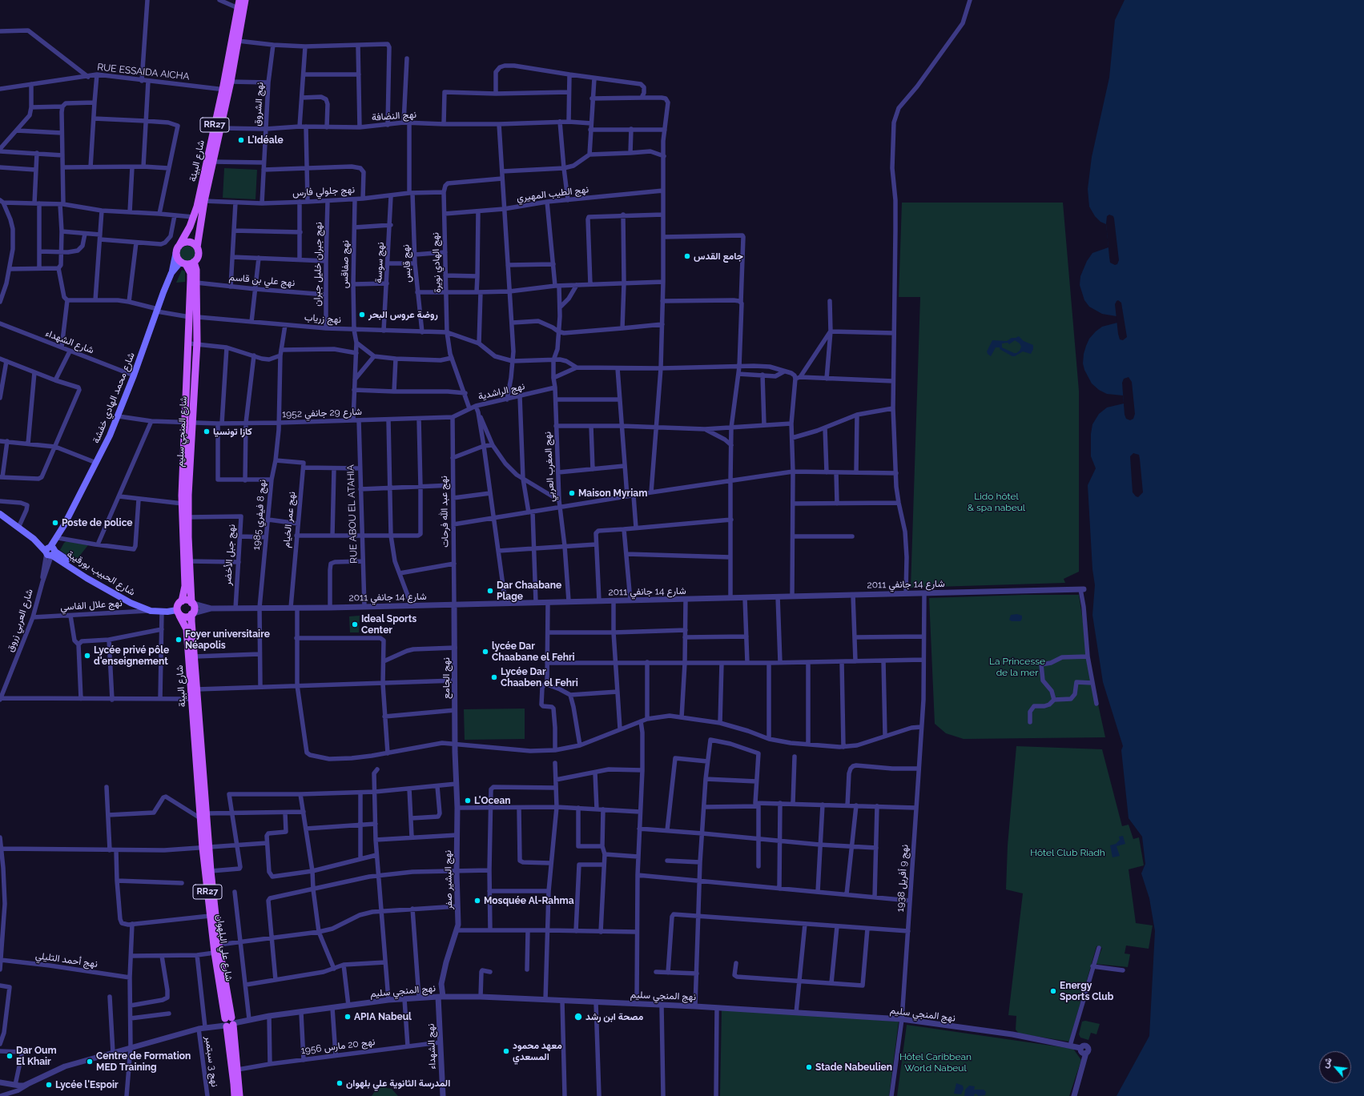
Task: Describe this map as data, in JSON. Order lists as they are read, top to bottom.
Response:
{
  "streets": {
    "main road": [
      "RR27",
      "شارع البيئة",
      "شارع محمد الهادي خفشة",
      "شارع المنجي سليم",
      "شارع الحبيب بورقيبة",
      "شارع علي البلهوان"
    ],
    "street": [
      "RUE ESSAIDA AICHA",
      "نهج الشروق",
      "نهج النضافة",
      "نهج جلولي فارس",
      "نهج الطيب المهيري",
      "نهج سوسة",
      "نهج الهادي نويرة",
      "نهج قابس",
      "نهج جبران خليل جبران",
      "نهج صفاقس",
      "نهج علي بن قاسم",
      "نهج زرياب",
      "شارع الشهداء",
      "نهج الراشدية",
      "شارع 29 جانفي 1952",
      "نهج المغرب العربي",
      "نهج عبد الله فرحات",
      "RUE ABOU EL ATAHIA",
      "نهج 8 فيفري 1985",
      "نهج عمر الخيام",
      "نهج جبل الأخضر",
      "شارع 14 جانفي 2011",
      "نهج علال الفاسي",
      "شارع العربي زروق",
      "نهج الجامع",
      "نهج 9 أفريل 1938",
      "نهج البشير صفر",
      "نهج أحمد التليلي",
      "نهج المنجي سليم",
      "نهج 20 مارس 1956",
      "نهج الشهداء",
      "نهج 3 سبتمبر"
    ]
  },
  "crossings": [
    ["RUE ESSAIDA AICHA", "شارع البيئة"],
    ["نهج الشروق", "نهج النضافة"],
    ["نهج الشروق", "نهج جلولي فارس"],
    ["نهج النضافة", "شارع البيئة"],
    ["نهج النضافة", "نهج قابس"],
    ["RR27", "شارع البيئة"],
    ["RR27", "شارع محمد الهادي خفشة"],
    ["RR27", "شارع المنجي سليم"],
    ["شارع البيئة", "نهج جلولي فارس"],
    ["شارع البيئة", "شارع محمد الهادي خفشة"],
    ["شارع البيئة", "شارع المنجي سليم"],
    ["شارع البيئة", "شارع الحبيب بورقيبة"],
    ["شارع البيئة", "شارع علي البلهوان"],
    ["نهج جلولي فارس", "نهج سوسة"],
    ["نهج جلولي فارس", "نهج الهادي نويرة"],
    ["نهج جلولي فارس", "نهج قابس"],
    ["نهج جلولي فارس", "نهج جبران خليل جبران"],
    ["نهج جلولي فارس", "نهج صفاقس"],
    ["نهج الطيب المهيري", "نهج الهادي نويرة"],
    ["نهج الطيب المهيري", "نهج المغرب العربي"],
    ["نهج سوسة", "نهج زرياب"],
    ["نهج الهادي نويرة", "نهج زرياب"],
    ["نهج الهادي نويرة", "نهج الراشدية"],
    ["نهج قابس", "نهج زرياب"],
    ["نهج جبران خليل جبران", "نهج علي بن قاسم"],
    ["نهج جبران خليل جبران", "نهج زرياب"],
    ["نهج صفاقس", "نهج زرياب"],
    ["نهج صفاقس", "شارع 29 جانفي 1952"],
    ["نهج علي بن قاسم", "شارع المنجي سليم"],
    ["نهج زرياب", "شارع محمد الهادي خفشة"],
    ["نهج زرياب", "شارع المنجي سليم"],
    ["نهج زرياب", "نهج المغرب العربي"],
    ["نهج زرياب", "نهج 8 فيفري 1985"],
    ["شارع الشهداء", "شارع محمد الهادي خفشة"],
    ["نهج الراشدية", "شارع 29 جانفي 1952"],
    ["نهج الراشدية", "نهج المغرب العربي"],
    ["نهج الراشدية", "نهج عبد الله فرحات"],
    ["شارع محمد الهادي خفشة", "شارع 29 جانفي 1952"],
    ["شارع محمد الهادي خفشة", "شارع المنجي سليم"],
    ["شارع محمد الهادي خفشة", "شارع الحبيب بورقيبة"],
    ["شارع محمد الهادي خفشة", "شارع العربي زروق"],
    ["شارع 29 جانفي 1952", "شارع المنجي سليم"],
    ["شارع 29 جانفي 1952", "نهج عبد الله فرحات"],
    ["شارع 29 جانفي 1952", "RUE ABOU EL ATAHIA"],
    ["شارع 29 جانفي 1952", "نهج 8 فيفري 1985"],
    ["شارع المنجي سليم", "نهج جبل الأخضر"],
    ["شارع المنجي سليم", "شارع الحبيب بورقيبة"],
    ["نهج المغرب العربي", "شارع 14 جانفي 2011"],
    ["نهج عبد الله فرحات", "شارع 14 جانفي 2011"],
    ["نهج عبد الله فرحات", "نهج الجامع"],
    ["RUE ABOU EL ATAHIA", "شارع 14 جانفي 2011"],
    ["نهج 8 فيفري 1985", "شارع 14 جانفي 2011"],
    ["نهج عمر الخيام", "شارع 14 جانفي 2011"],
    ["نهج جبل الأخضر", "شارع 14 جانفي 2011"],
    ["شارع الحبيب بورقيبة", "نهج علال الفاسي"],
    ["شارع الحبيب بورقيبة", "شارع العربي زروق"],
    ["شارع 14 جانفي 2011", "نهج الجامع"],
    ["شارع 14 جانفي 2011", "نهج 9 أفريل 1938"],
    ["نهج علال الفاسي", "شارع العربي زروق"],
    ["نهج الجامع", "نهج البشير صفر"],
    ["نهج 9 أفريل 1938", "نهج المنجي سليم"],
    ["نهج البشير صفر", "نهج المنجي سليم"],
    ["نهج البشير صفر", "نهج الشهداء"],
    ["شارع علي البلهوان", "نهج المنجي سليم"],
    ["شارع علي البلهوان", "نهج 20 مارس 1956"],
    ["نهج المنجي سليم", "نهج الشهداء"],
    ["نهج 20 مارس 1956", "نهج الشهداء"]
  ],
  "parks": [
    "Lido hôtel & spa nabeul",
    "La Princesse de la mer",
    "Hôtel Club Riadh",
    "Hôtel Caribbean World Nabeul"
  ],
  "places": [
    "L'Idéale",
    "جامع القدس",
    "روضة عروس البحر",
    "كازا تونسيا",
    "Maison Myriam",
    "Poste de police",
    "Dar Chaabane Plage",
    "Ideal Sports Center",
    "Foyer universitaire Néapolis",
    "lycée Dar Chaabane el Fehri",
    "Lycée privé pôle d'enseignement",
    "Lycée Dar Chaaben el Fehri",
    "L'Ocean",
    "Mosquée Al-Rahma",
    "Energy Sports Club",
    "APIA Nabeul",
    "مصحة ابن رشد",
    "معهد محمود المسعدي",
    "Dar Oum El Khair",
    "Centre de Formation MED Training",
    "Stade Nabeulien",
    "المدرسة الثانوية علي بلهوان",
    "Lycée l'Espoir"
  ],
  "north": "top left"
}
